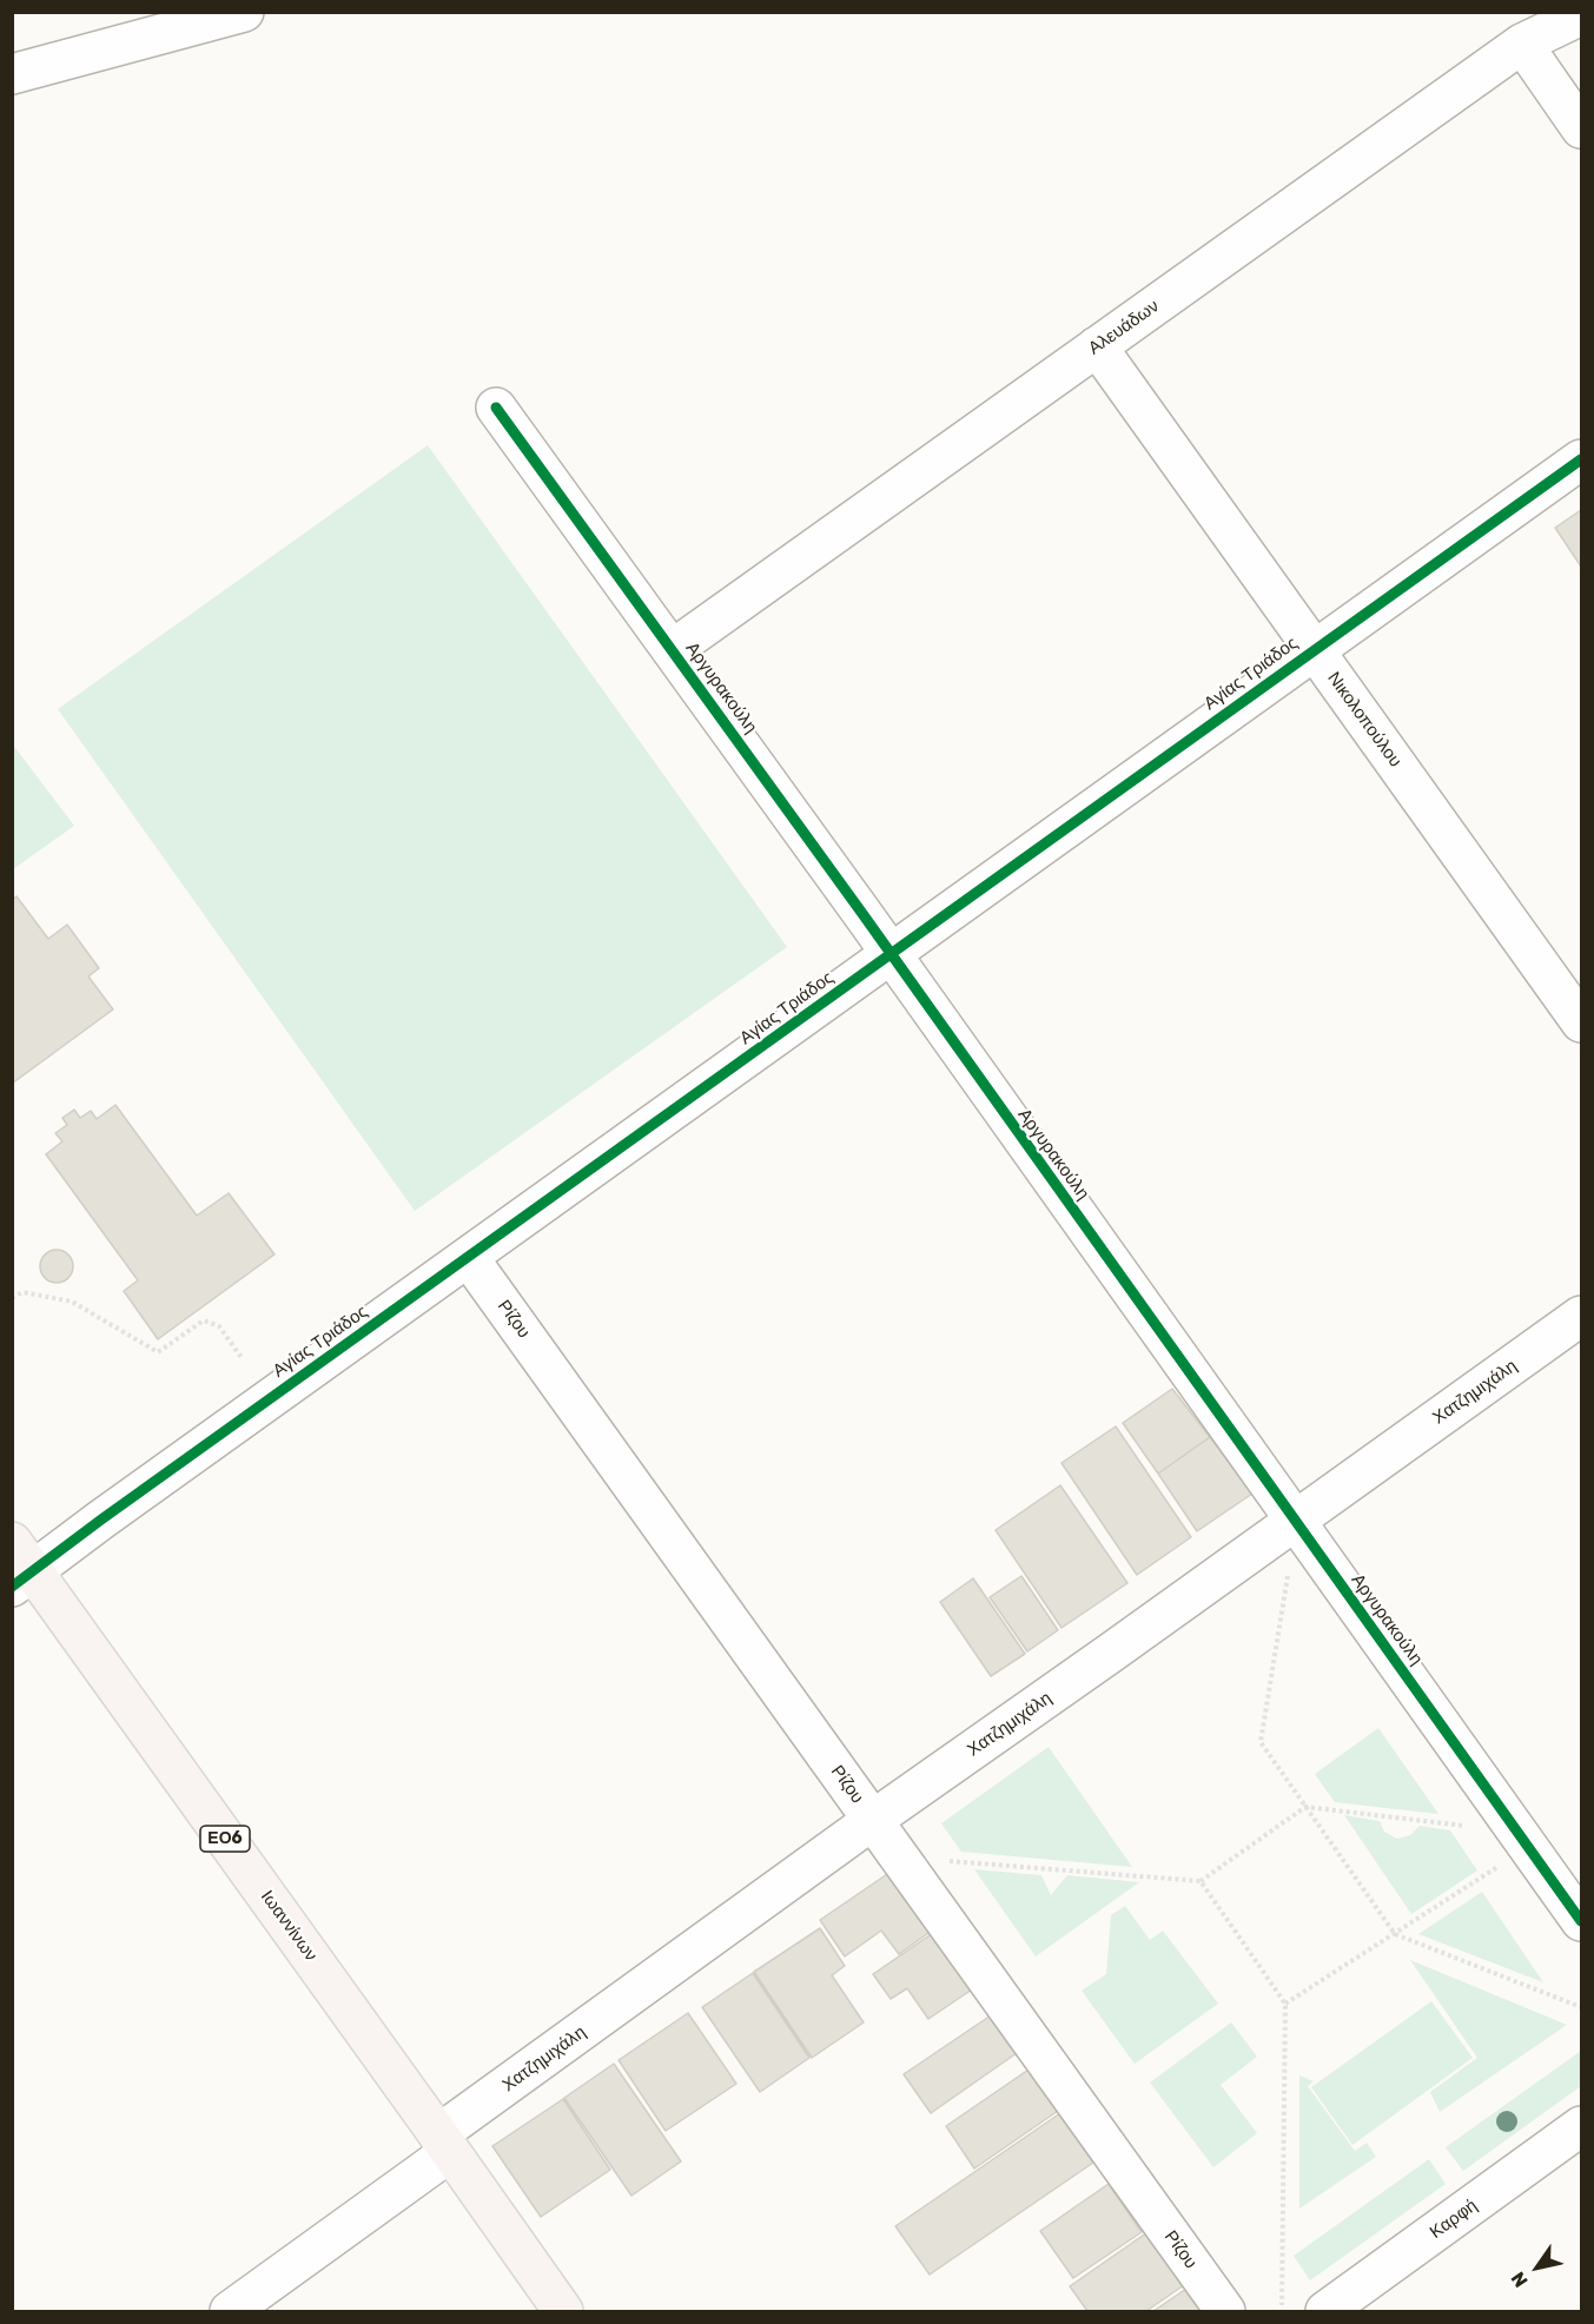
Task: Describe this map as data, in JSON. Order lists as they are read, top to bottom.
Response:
{
  "streets": {
    "main road": ["ΕΟ6", "Ιωαννίνων"],
    "street": [
      "Αλευάδων",
      "Αγίας Τριάδος",
      "Αργυρακούλη",
      "Νικολοπούλου",
      "Ρίζου",
      "Χατζημιχάλη",
      "Καρφή"
    ]
  },
  "crossings": [
    ["Αλευάδων", "Αργυρακούλη"],
    ["Αλευάδων", "Νικολοπούλου"],
    ["Αγίας Τριάδος", "Αργυρακούλη"],
    ["Αγίας Τριάδος", "Νικολοπούλου"],
    ["Αγίας Τριάδος", "Ρίζου"],
    ["Αγίας Τριάδος", "Ιωαννίνων"],
    ["Αργυρακούλη", "Χατζημιχάλη"],
    ["Ρίζου", "Χατζημιχάλη"],
    ["Χατζημιχάλη", "Ιωαννίνων"]
  ],
  "north": "bottom left"
}
